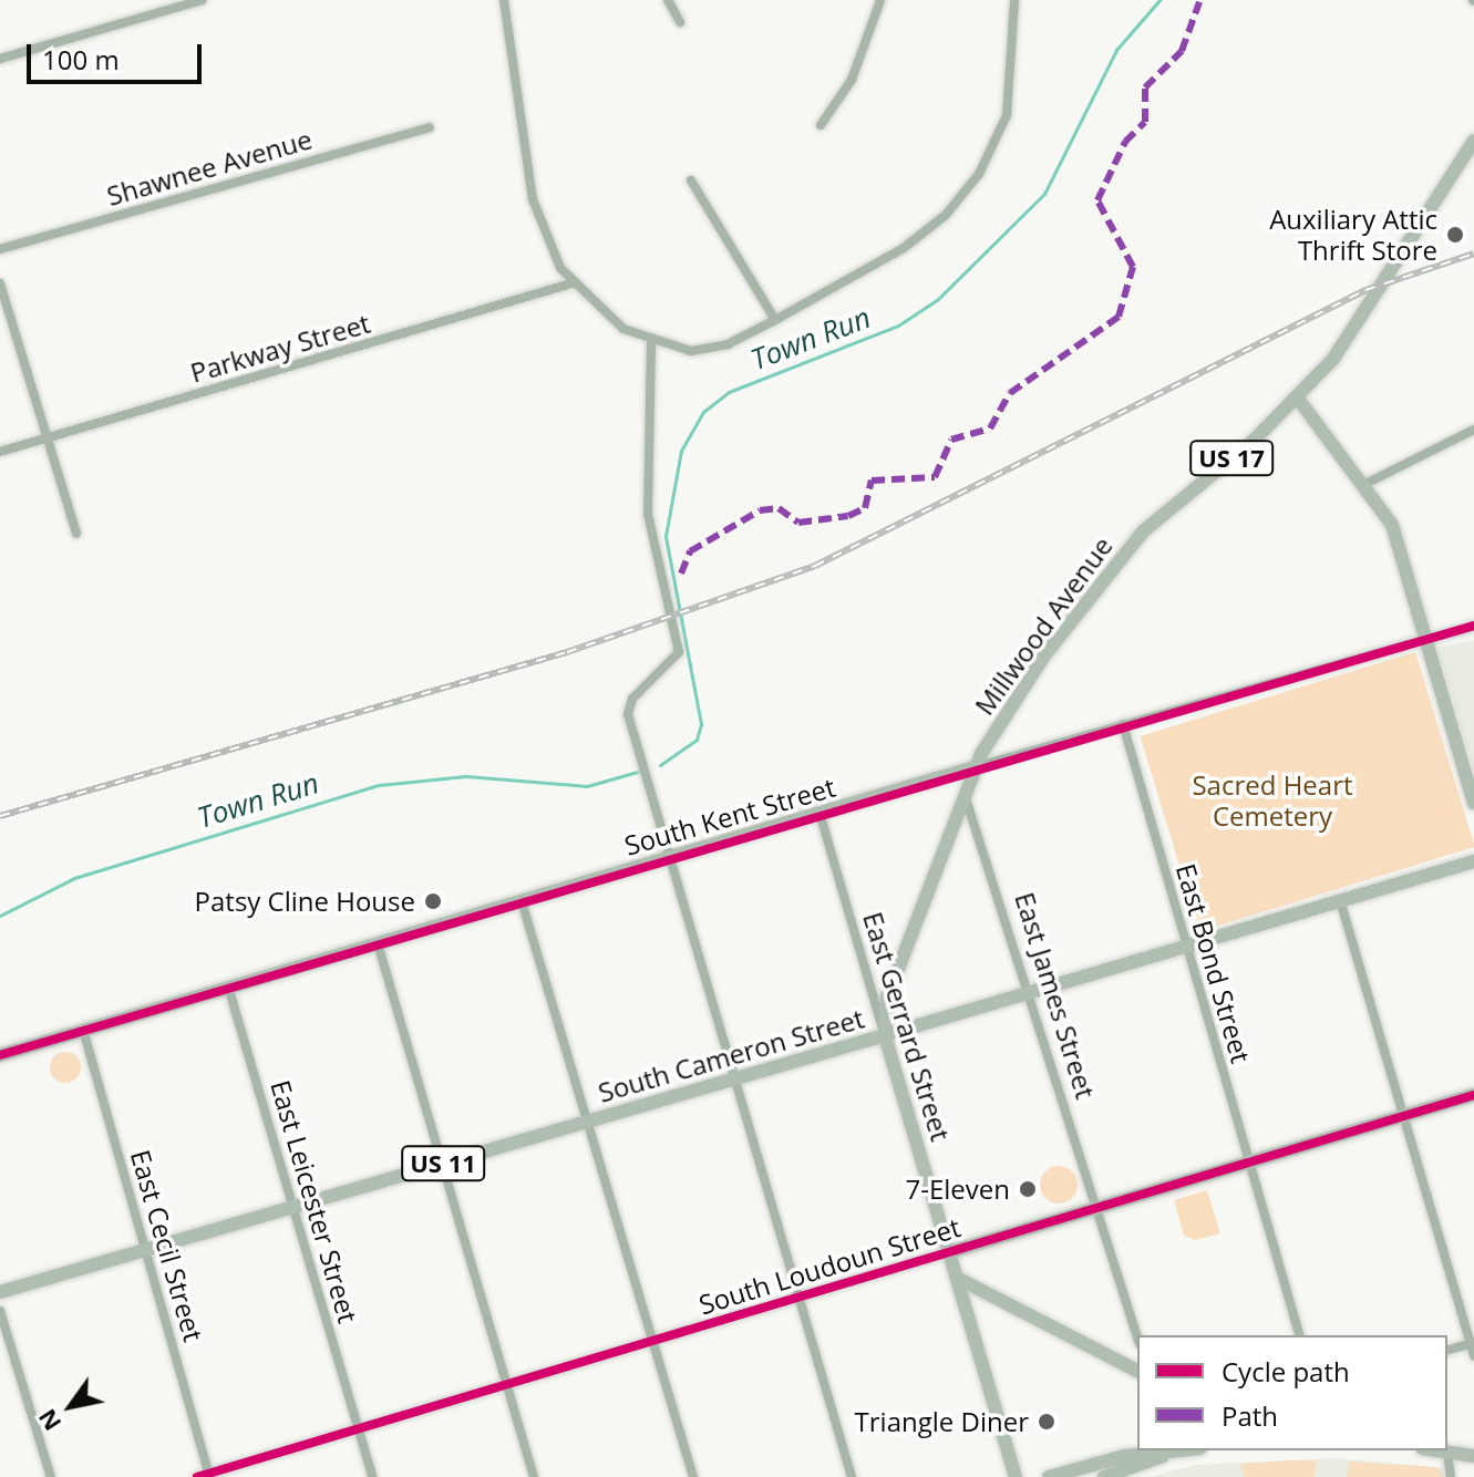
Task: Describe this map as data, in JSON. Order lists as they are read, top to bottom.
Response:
{
  "streets": {
    "street": [
      "Shawnee Avenue",
      "Parkway Street",
      "US 17",
      "Millwood Avenue",
      "South Kent Street",
      "East Bond Street",
      "East James Street",
      "East Gerrard Street",
      "South Cameron Street",
      "US 11",
      "East Leicester Street",
      "East Cecil Street",
      "South Loudoun Street"
    ]
  },
  "crossings": [
    ["Millwood Avenue", "South Kent Street"],
    ["Millwood Avenue", "East James Street"],
    ["Millwood Avenue", "East Gerrard Street"],
    ["Millwood Avenue", "South Cameron Street"],
    ["South Kent Street", "East Bond Street"],
    ["South Kent Street", "East Gerrard Street"],
    ["South Kent Street", "East Leicester Street"],
    ["South Kent Street", "East Cecil Street"],
    ["East Bond Street", "South Cameron Street"],
    ["East Bond Street", "South Loudoun Street"],
    ["East James Street", "South Cameron Street"],
    ["East James Street", "South Loudoun Street"],
    ["East Gerrard Street", "South Cameron Street"],
    ["East Gerrard Street", "South Loudoun Street"],
    ["South Cameron Street", "East Leicester Street"],
    ["South Cameron Street", "East Cecil Street"],
    ["East Leicester Street", "South Loudoun Street"],
    ["East Cecil Street", "South Loudoun Street"]
  ],
  "water": ["Town Run"],
  "parks": ["Sacred Heart Cemetery"],
  "places": [
    "Auxiliary Attic Thrift Store",
    "Patsy Cline House",
    "7-Eleven",
    "Triangle Diner"
  ],
  "legend": ["Cycle path", "Path"],
  "scale_bar": "100 m",
  "north": "bottom left"
}
